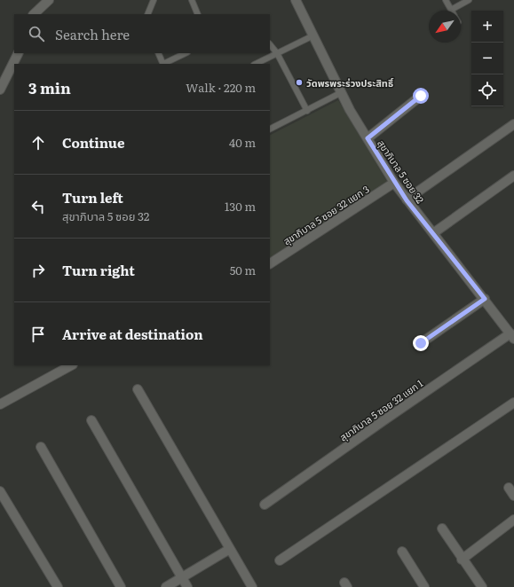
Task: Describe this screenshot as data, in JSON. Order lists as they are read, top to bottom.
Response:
{
  "streets": {
    "street": ["สุขาภิบาล 5 ซอย 32", "สุขาภิบาล 5 ซอย 32 แยก 3", "สุขาภิบาล 5 ซอย 32 แยก 1"]
  },
  "crossings": [
    ["สุขาภิบาล 5 ซอย 32", "สุขาภิบาล 5 ซอย 32 แยก 3"],
    ["สุขาภิบาล 5 ซอย 32", "สุขาภิบาล 5 ซอย 32 แยก 1"]
  ],
  "places": ["วัดพรพระร่วงประสิทธิ์"],
  "north": "bottom left",
  "page": {
    "map_buttons": ["+", "−"],
    "search": "Search here",
    "heading": ["3 min", "Walk · 220 m"],
    "list": [
      ["Continue", "40 m"],
      ["Turn left", "สุขาภิบาล 5 ซอย 32", "130 m"],
      ["Turn right", "50 m"],
      "Arrive at destination"
    ]
  }
}
